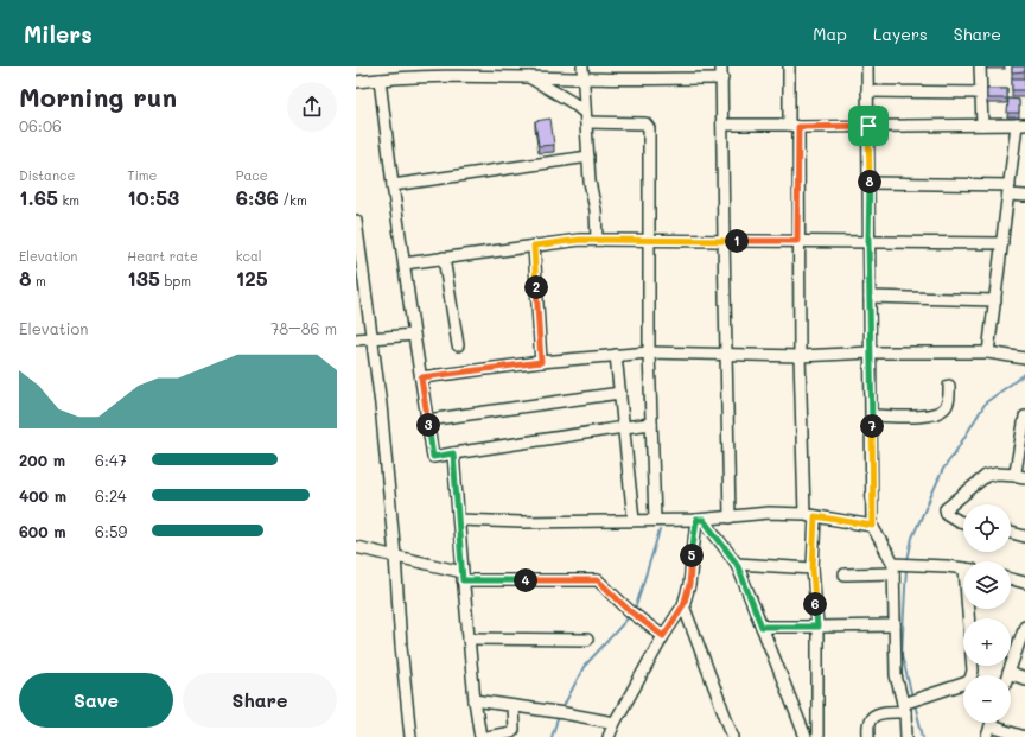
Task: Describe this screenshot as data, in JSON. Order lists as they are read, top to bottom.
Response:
{
  "page": {
    "header": "Milers",
    "nav": ["Map", "Layers", "Share"],
    "heading": ["Morning run", "06:06"],
    "stats": [
      ["Distance", "1.65 km"],
      ["Time", "10:53"],
      ["Pace", "6:36 /km"],
      ["Elevation", "8 m"],
      ["Heart rate", "135 bpm"],
      ["kcal", "125"]
    ],
    "pins": [
      "8",
      "1",
      "2",
      "3",
      "7",
      "5",
      "4",
      "6"
    ],
    "chart": ["Elevation", "78–86 m"],
    "list": [
      {
        "name": "200 m",
        "note": "6:47"
      },
      {
        "name": "400 m",
        "note": "6:24"
      },
      {
        "name": "600 m",
        "note": "6:59"
      }
    ],
    "map_buttons": ["+", "−"],
    "buttons": ["Save", "Share"]
  }
}
